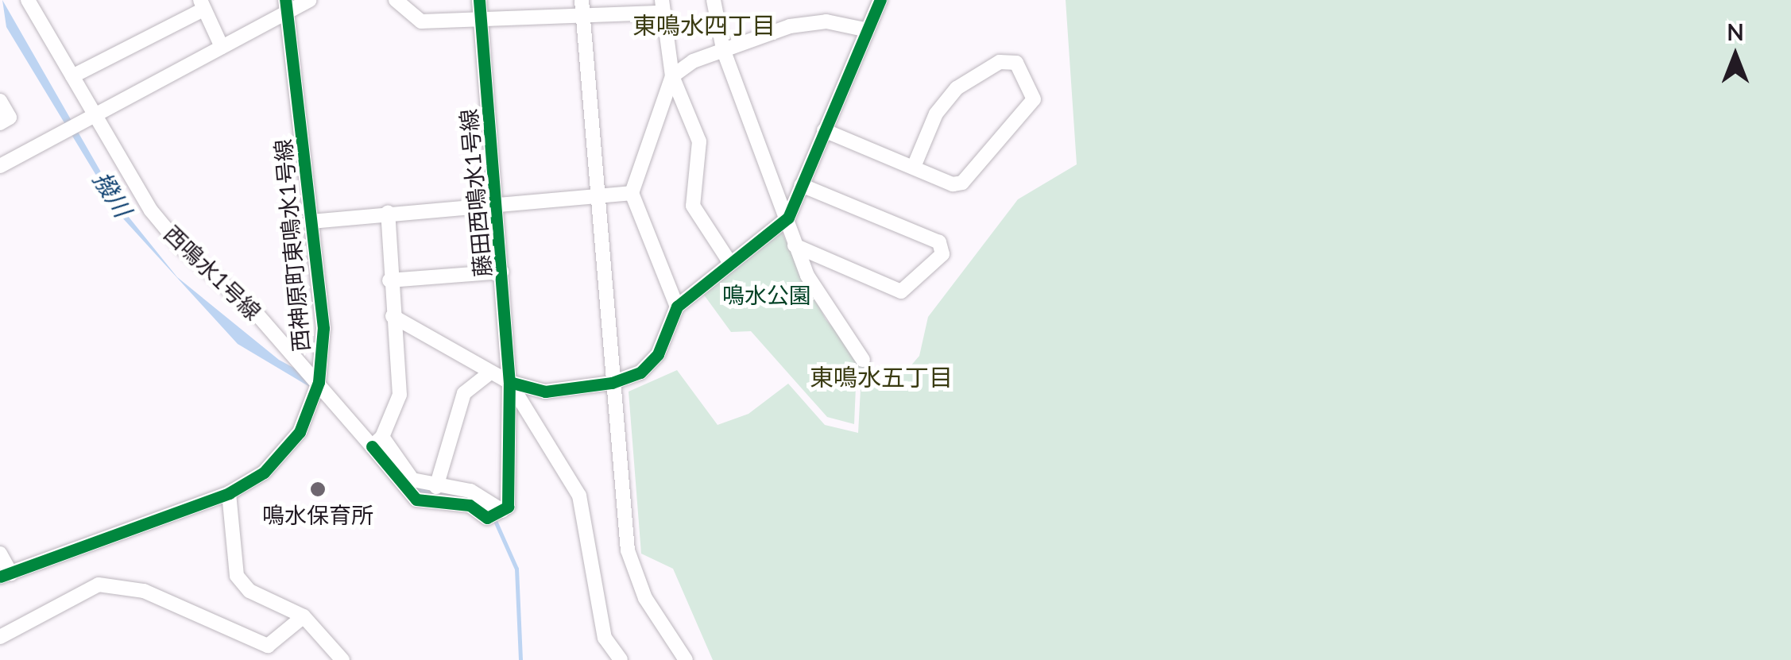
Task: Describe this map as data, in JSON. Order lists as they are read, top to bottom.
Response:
{
  "streets": {
    "street": ["藤田西鳴水1号線", "西神原町東鳴水1号線", "西鳴水1号線"]
  },
  "crossings": [
    ["西神原町東鳴水1号線", "西鳴水1号線"]
  ],
  "districts": ["東鳴水四丁目", "東鳴水五丁目"],
  "water": ["撥川"],
  "parks": ["鳴水公園"],
  "places": ["鳴水保育所"],
  "north": "top"
}
